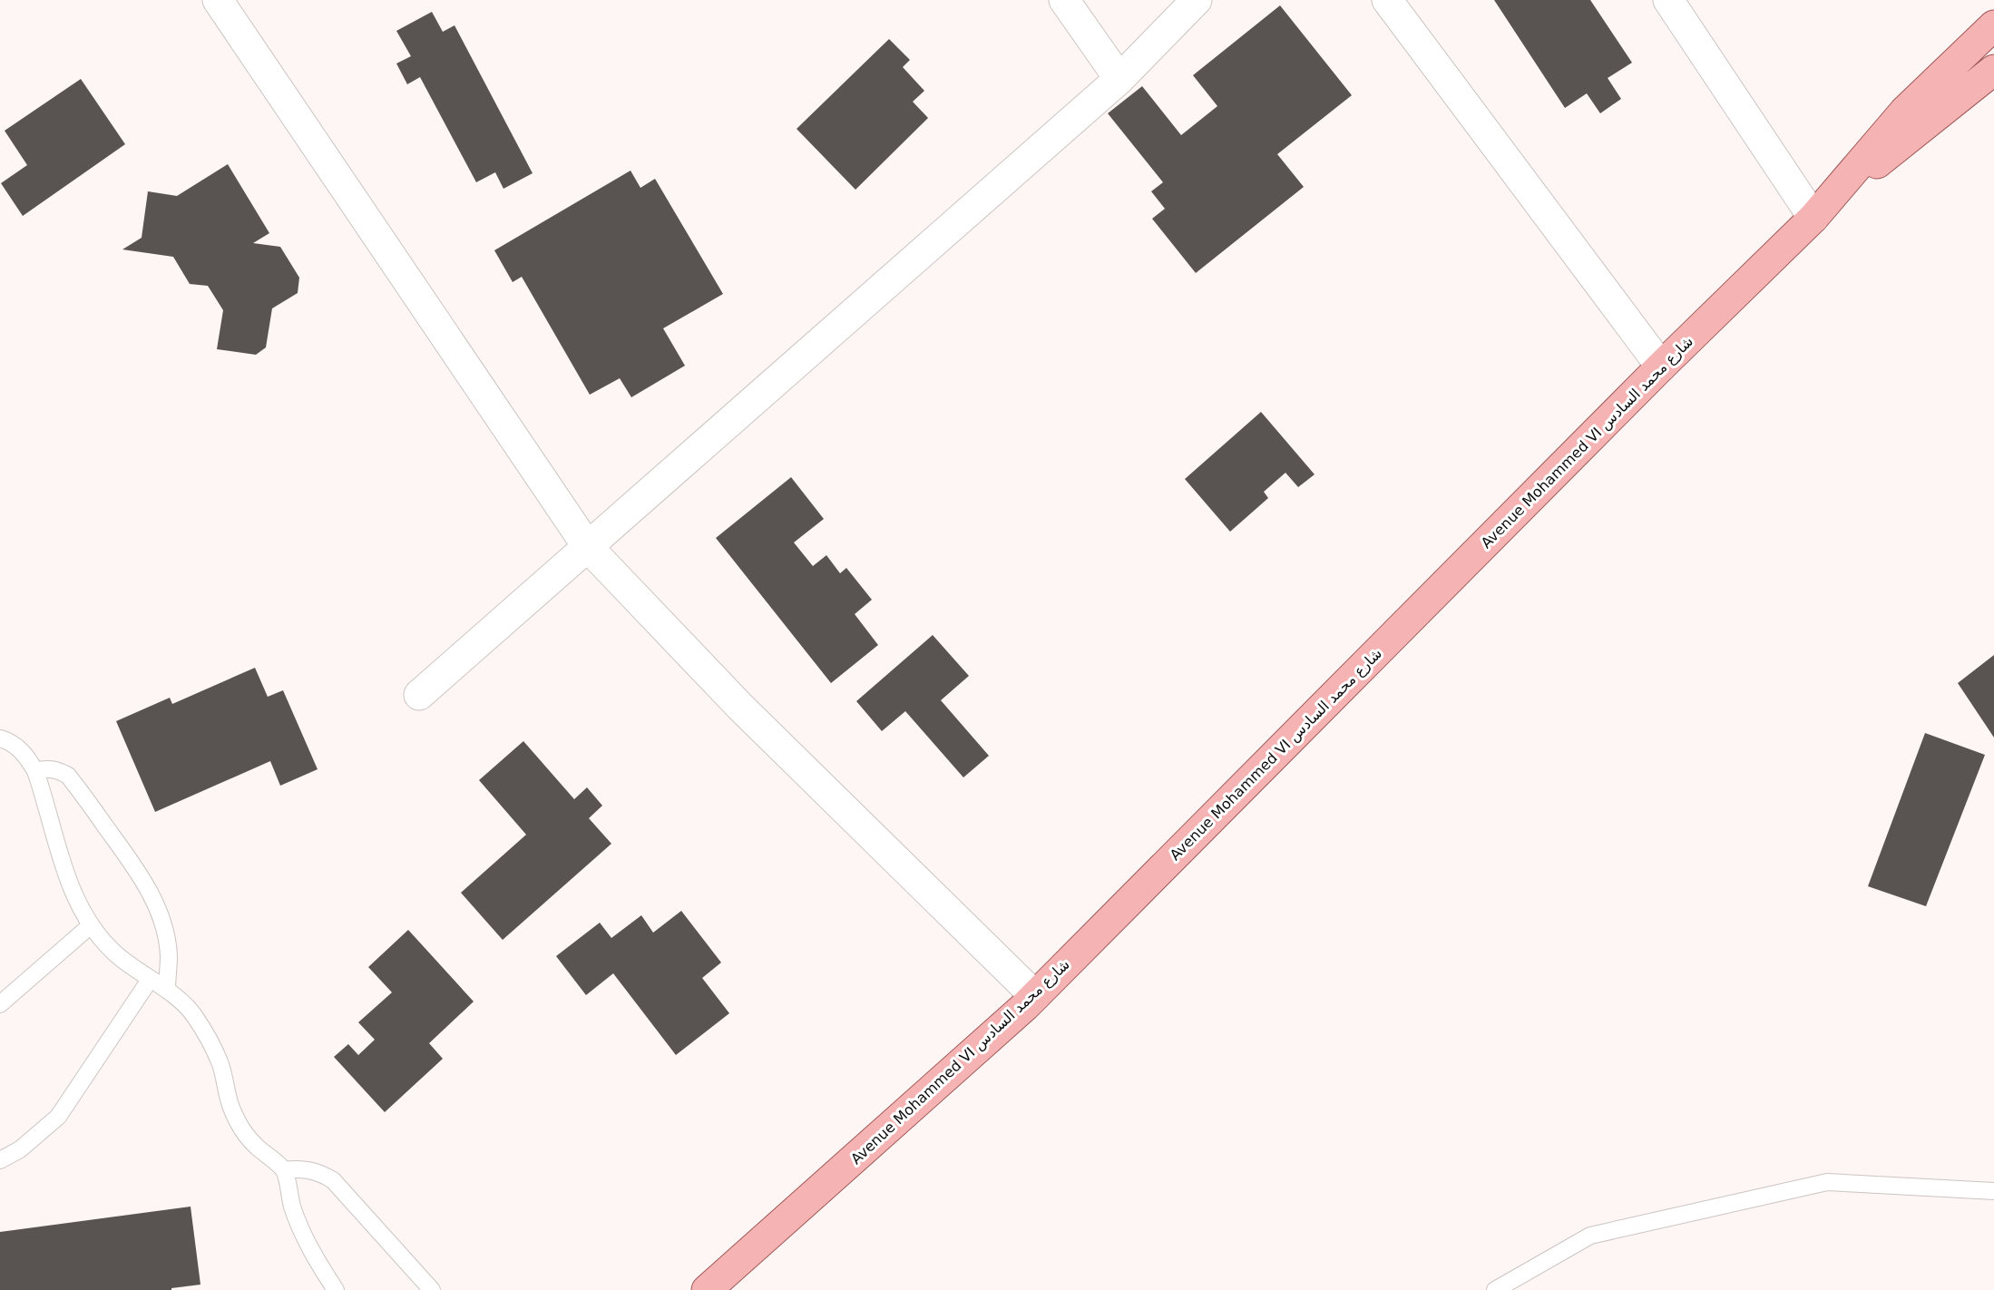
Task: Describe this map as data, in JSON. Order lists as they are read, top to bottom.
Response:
{
  "streets": {
    "main road": ["Avenue Mohammed VI شارع محمد السادس"]
  }
}
